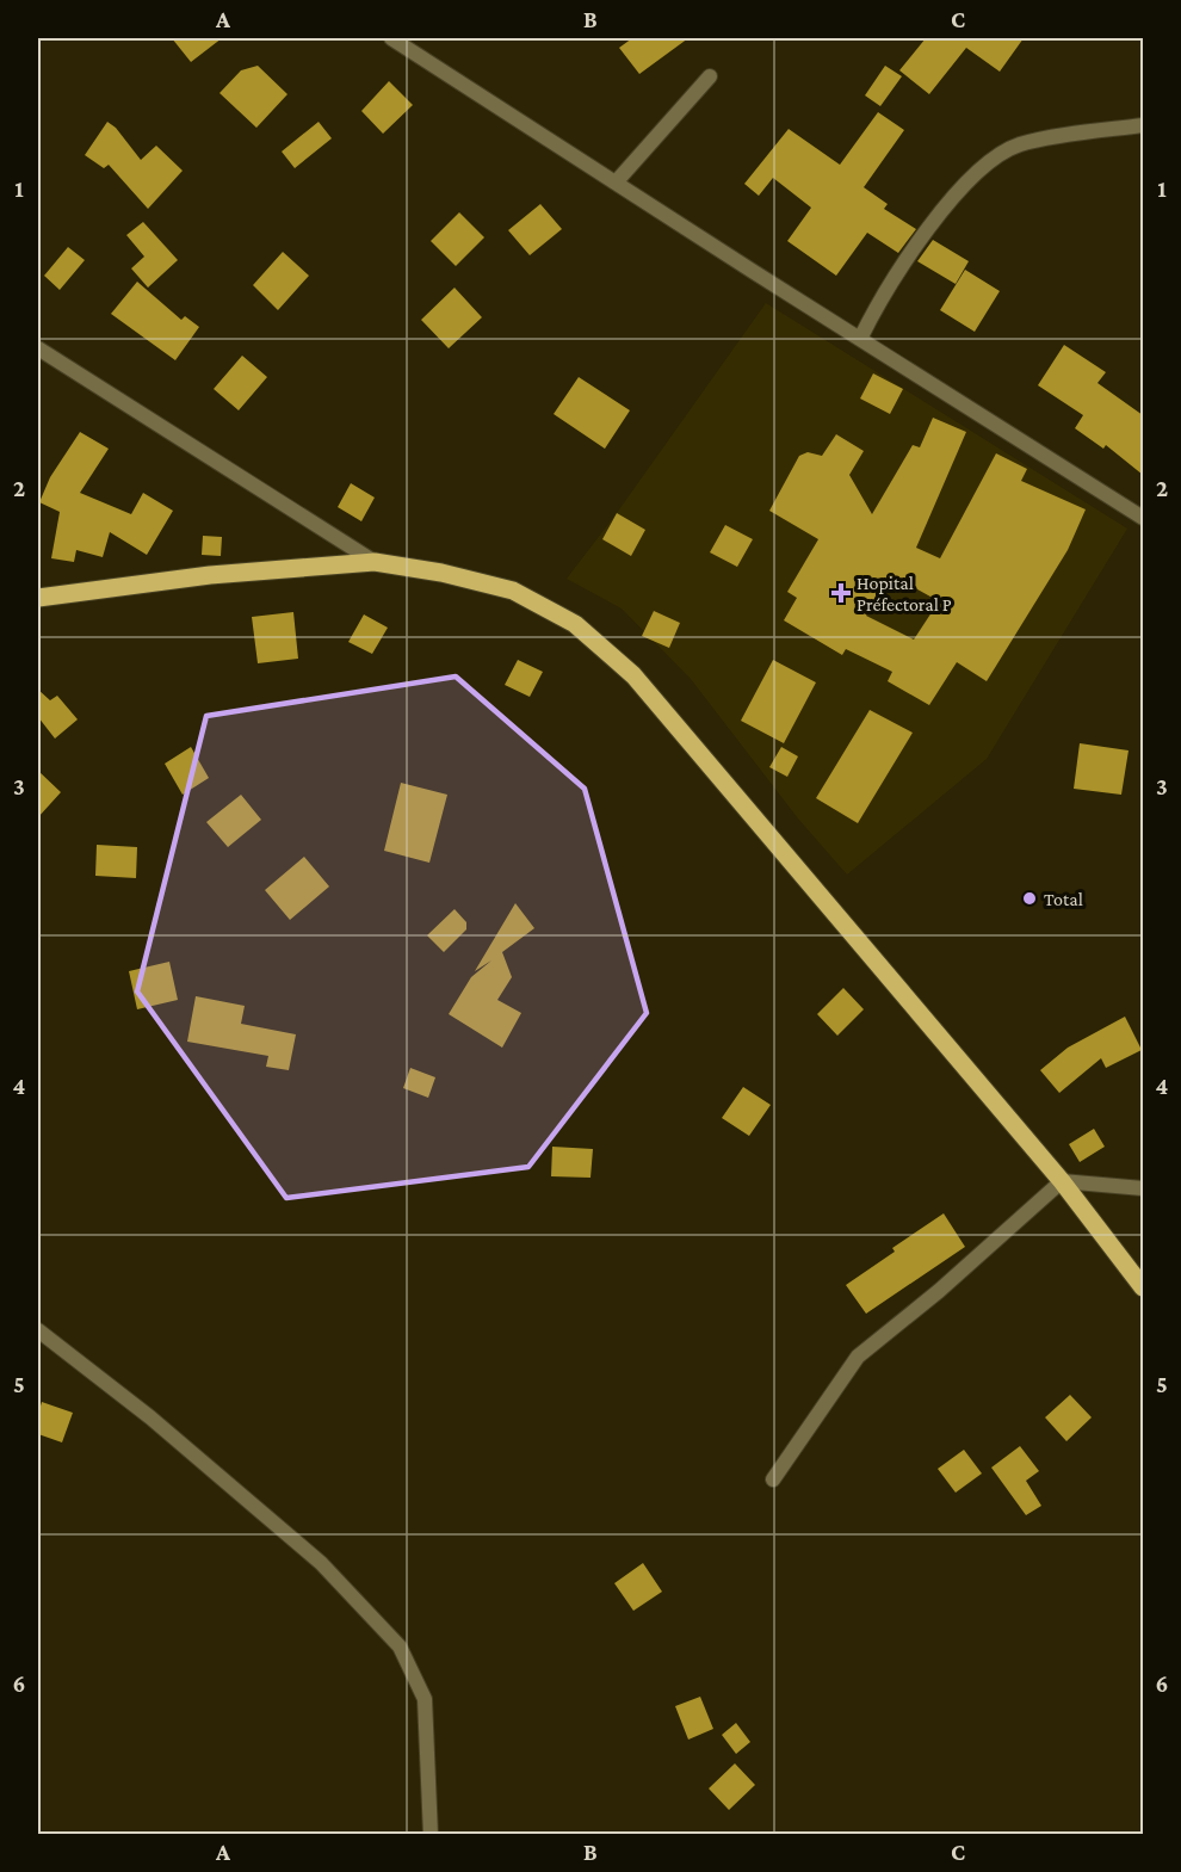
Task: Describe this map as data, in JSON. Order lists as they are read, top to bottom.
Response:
{
  "places": {
    "health": ["Hopital Préfectoral P"],
    "other": ["Total"]
  },
  "grid": {
    "columns": ["A", "B", "C"],
    "rows": [
      "1",
      "2",
      "3",
      "4",
      "5",
      "6"
    ]
  }
}
